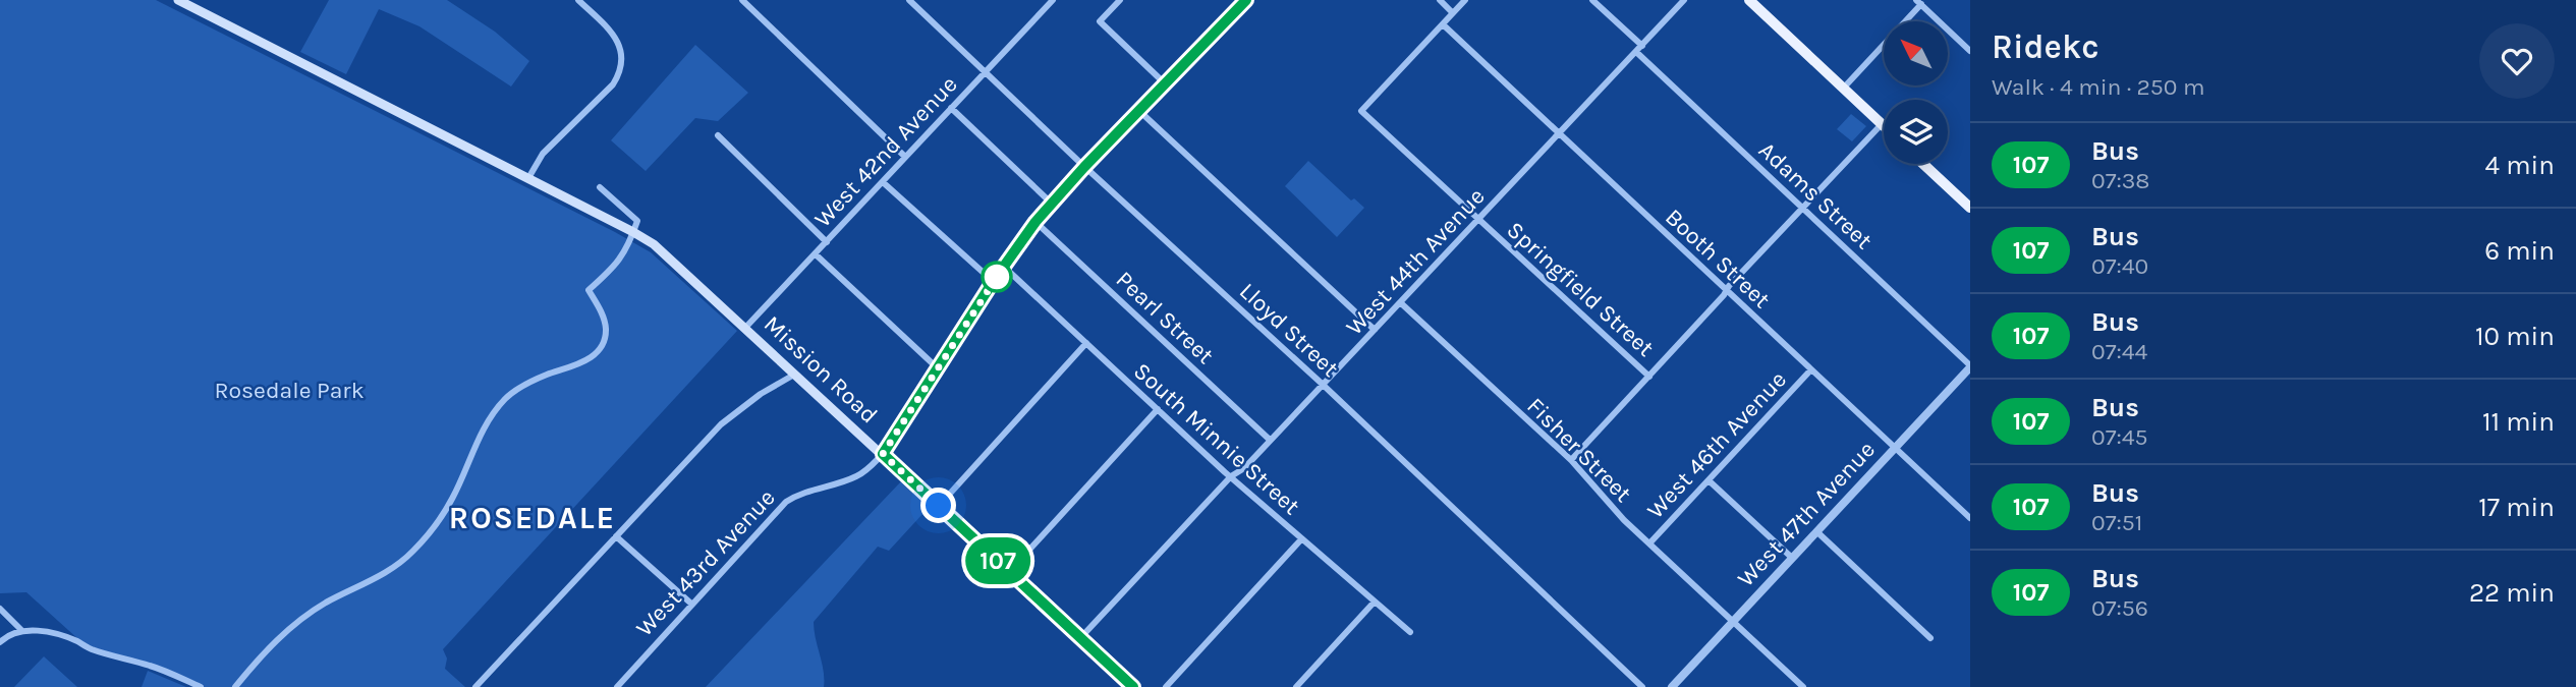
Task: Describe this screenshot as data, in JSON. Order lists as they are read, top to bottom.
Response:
{
  "streets": {
    "main road": ["Mission Road"],
    "street": [
      "West 42nd Avenue",
      "Adams Street",
      "Booth Street",
      "West 44th Avenue",
      "Springfield Street",
      "Pearl Street",
      "Lloyd Street",
      "South Minnie Street",
      "West 46th Avenue",
      "Fisher Street",
      "West 47th Avenue",
      "West 43rd Avenue"
    ]
  },
  "crossings": [
    ["West 42nd Avenue", "Lloyd Street"],
    ["West 42nd Avenue", "Mission Road"],
    ["Adams Street", "West 44th Avenue"],
    ["Adams Street", "West 47th Avenue"],
    ["Booth Street", "West 44th Avenue"],
    ["Booth Street", "Springfield Street"],
    ["Booth Street", "West 46th Avenue"],
    ["Booth Street", "West 47th Avenue"],
    ["West 44th Avenue", "Springfield Street"],
    ["West 44th Avenue", "Pearl Street"],
    ["West 44th Avenue", "Lloyd Street"],
    ["West 44th Avenue", "Mission Road"],
    ["West 44th Avenue", "South Minnie Street"],
    ["West 44th Avenue", "Fisher Street"],
    ["Pearl Street", "West 43rd Avenue"],
    ["Lloyd Street", "West 43rd Avenue"],
    ["Mission Road", "West 43rd Avenue"],
    ["South Minnie Street", "West 43rd Avenue"],
    ["West 46th Avenue", "Fisher Street"],
    ["Fisher Street", "West 47th Avenue"]
  ],
  "districts": ["ROSEDALE"],
  "parks": ["Rosedale Park"],
  "lines": ["bus line 107"],
  "north": "top left",
  "page": {
    "on_map": "107",
    "heading": ["Ridekc", "Walk · 4 min · 250 m"],
    "list": [
      {
        "mark": "107",
        "name": "Bus",
        "note": "07:38",
        "value": "4 min"
      },
      {
        "mark": "107",
        "name": "Bus",
        "note": "07:40",
        "value": "6 min"
      },
      {
        "mark": "107",
        "name": "Bus",
        "note": "07:44",
        "value": "10 min"
      },
      {
        "mark": "107",
        "name": "Bus",
        "note": "07:45",
        "value": "11 min"
      },
      {
        "mark": "107",
        "name": "Bus",
        "note": "07:51",
        "value": "17 min"
      },
      {
        "mark": "107",
        "name": "Bus",
        "note": "07:56",
        "value": "22 min"
      }
    ]
  }
}
